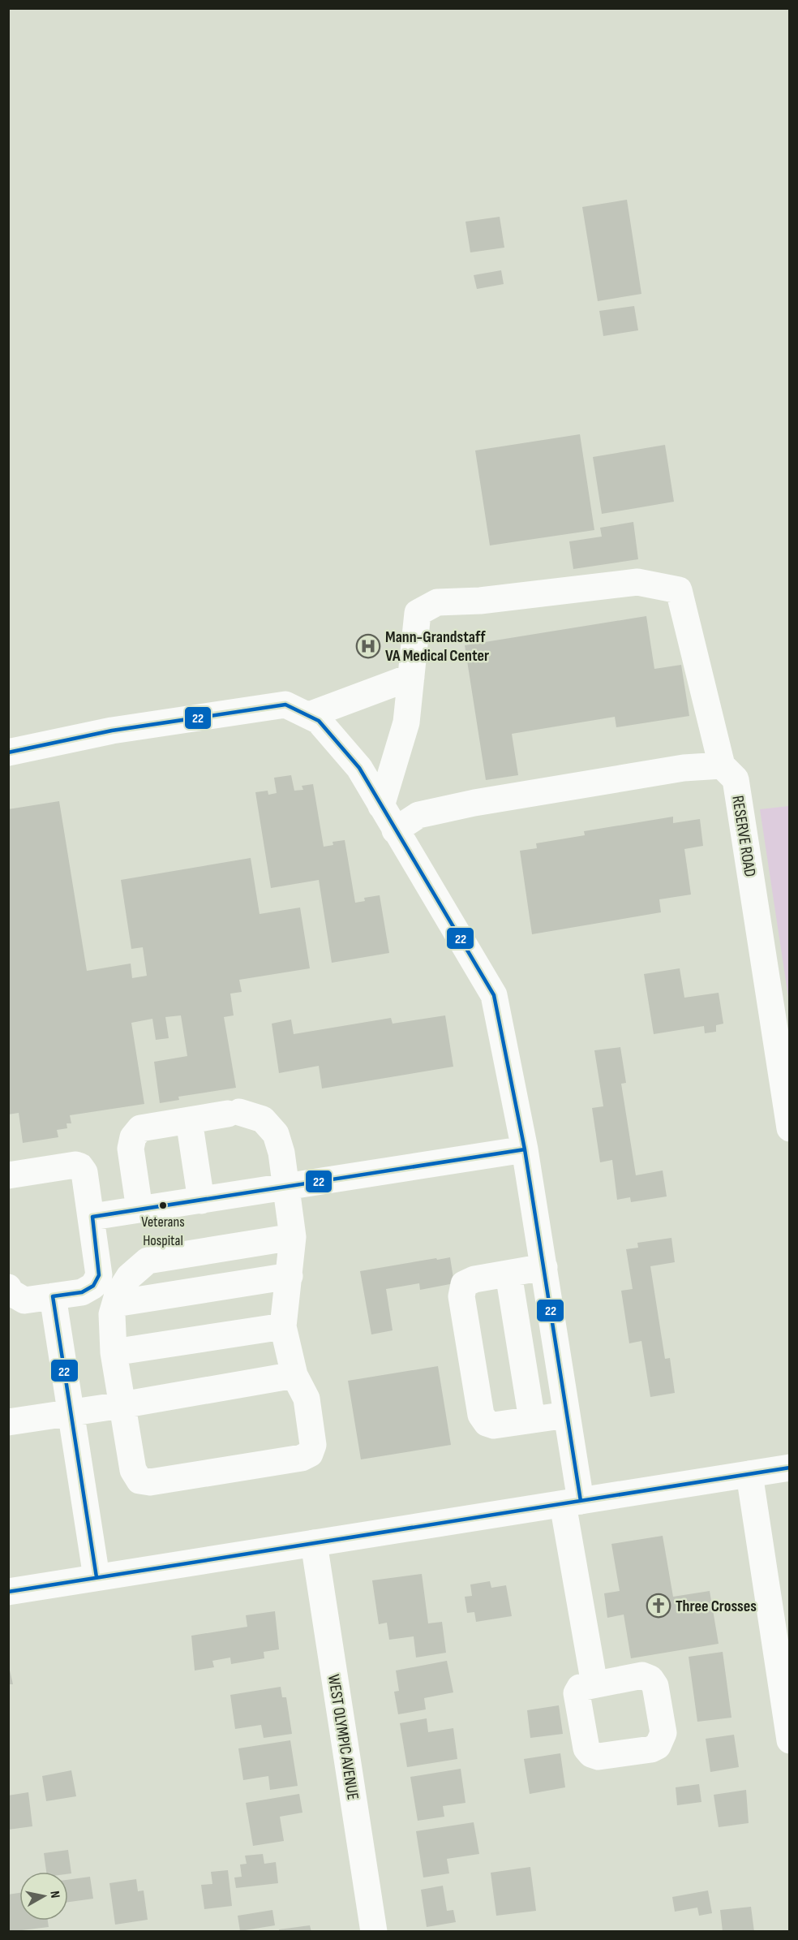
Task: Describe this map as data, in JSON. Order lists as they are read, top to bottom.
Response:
{
  "streets": {
    "street": ["RESERVE ROAD", "WEST OLYMPIC AVENUE"]
  },
  "places": {
    "hospital": ["Mann-Grandstaff VA Medical Center"],
    "other": ["Veterans Hospital"],
    "church": ["Three Crosses"]
  },
  "lines": ["transit line 22"],
  "north": "right"
}
